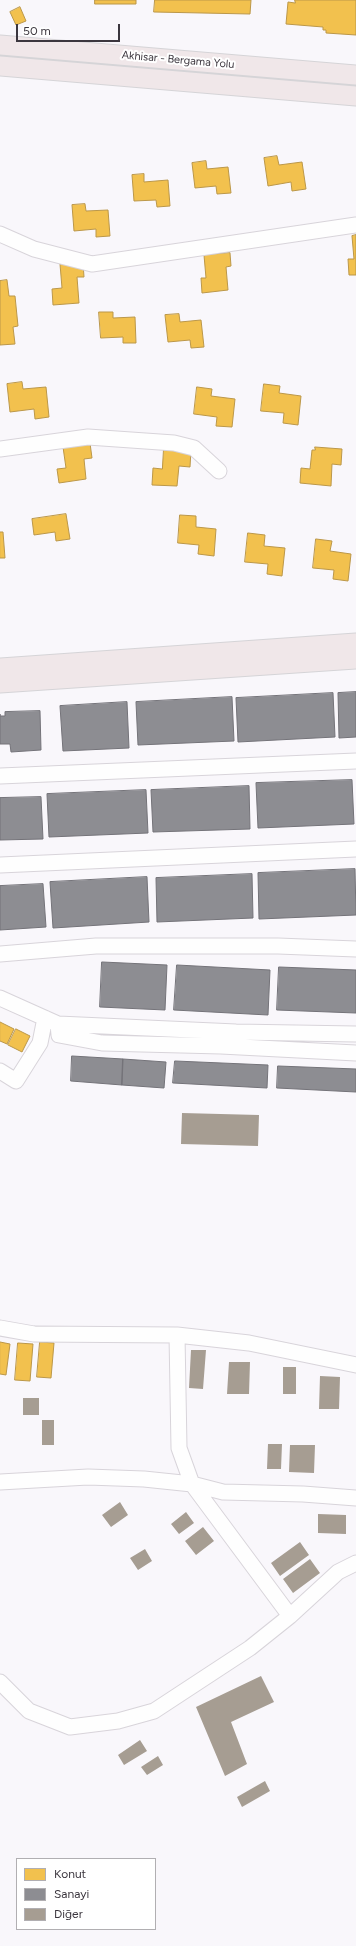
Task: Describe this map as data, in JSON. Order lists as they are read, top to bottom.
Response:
{
  "streets": {
    "main road": ["Akhisar - Bergama Yolu"]
  },
  "legend": ["Konut", "Sanayi", "Diğer"],
  "scale_bar": "50 m"
}
